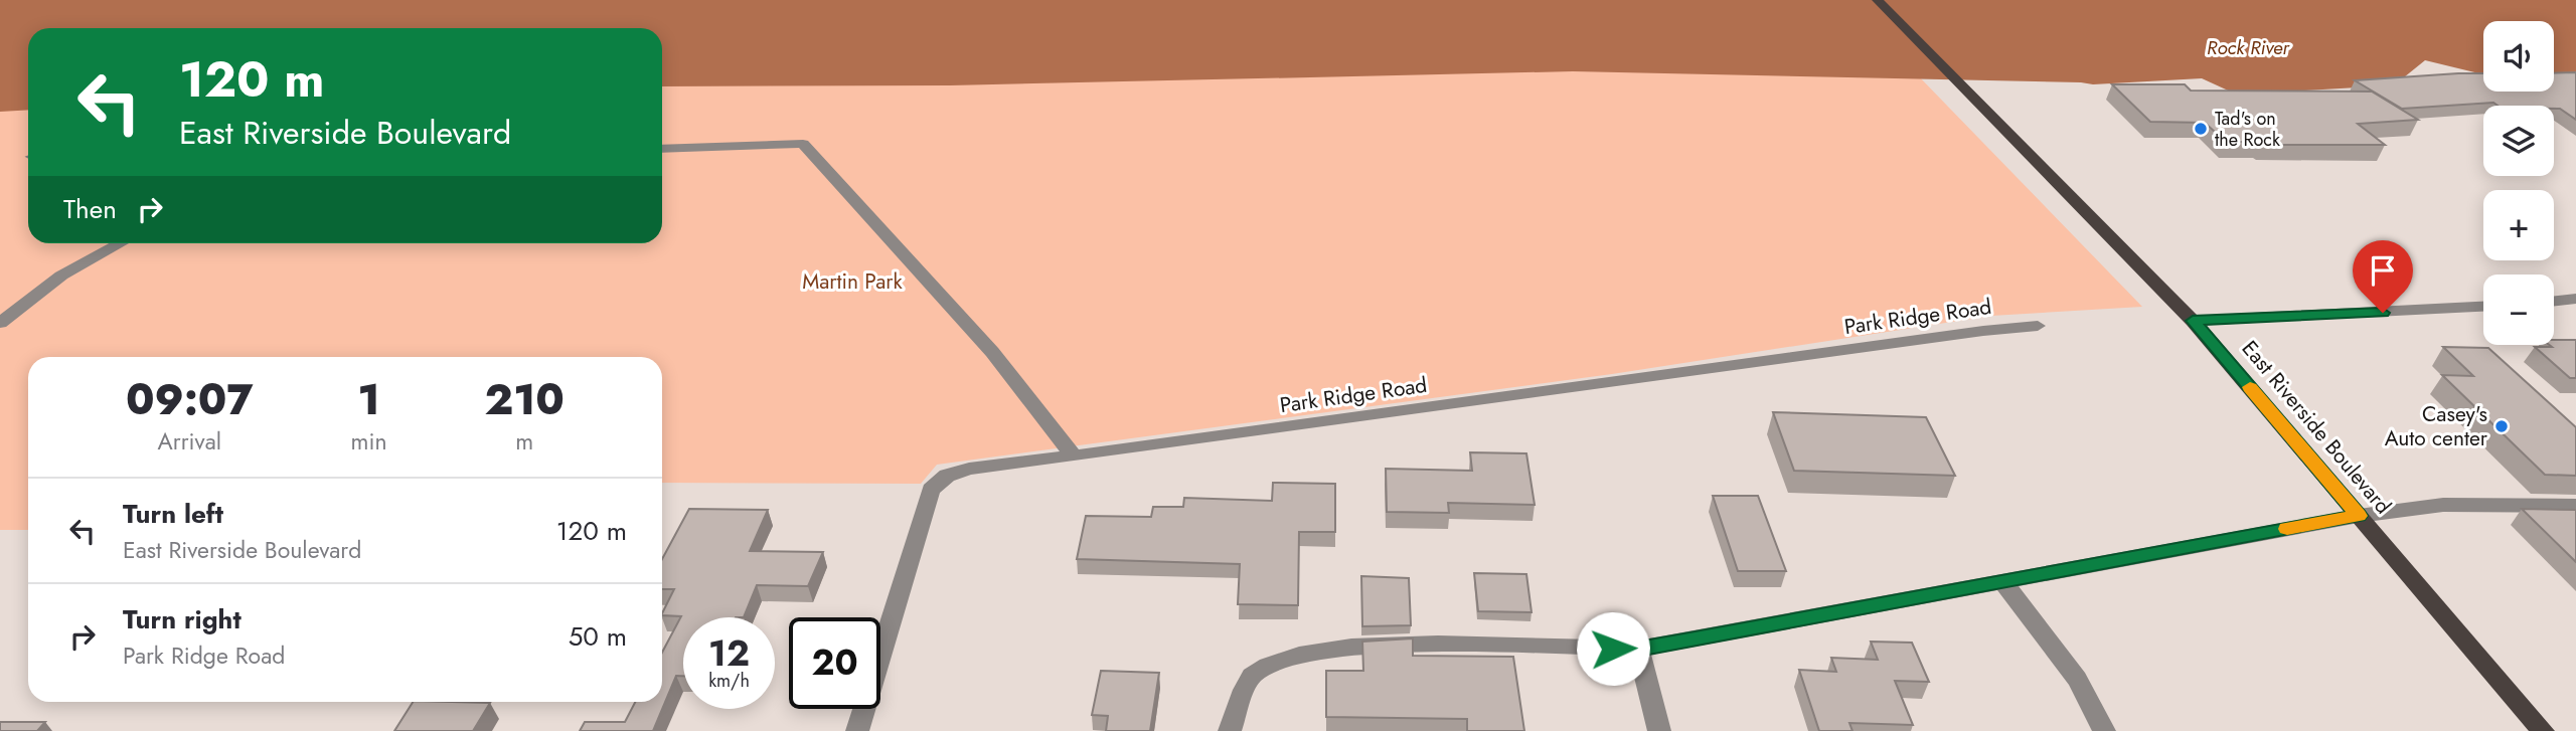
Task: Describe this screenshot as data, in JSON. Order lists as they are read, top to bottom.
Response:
{
  "streets": {
    "main road": ["East Riverside Boulevard"],
    "street": ["Park Ridge Road"]
  },
  "water": ["Rock River"],
  "parks": ["Martin Park"],
  "places": ["Tad's on the Rock", "Casey's Auto center"],
  "page": {
    "map_buttons": ["+", "−"],
    "turn": ["120 m", "East Riverside Boulevard"],
    "then": "Then",
    "eta": [
      "09:07",
      "Arrival",
      "1",
      "min",
      "210",
      "m"
    ],
    "list": [
      {
        "name": "Turn left",
        "note": "East Riverside Boulevard",
        "value": "120 m"
      },
      {
        "name": "Turn right",
        "note": "Park Ridge Road",
        "value": "50 m"
      }
    ],
    "speed": "12 km/h",
    "limit": "20"
  }
}
